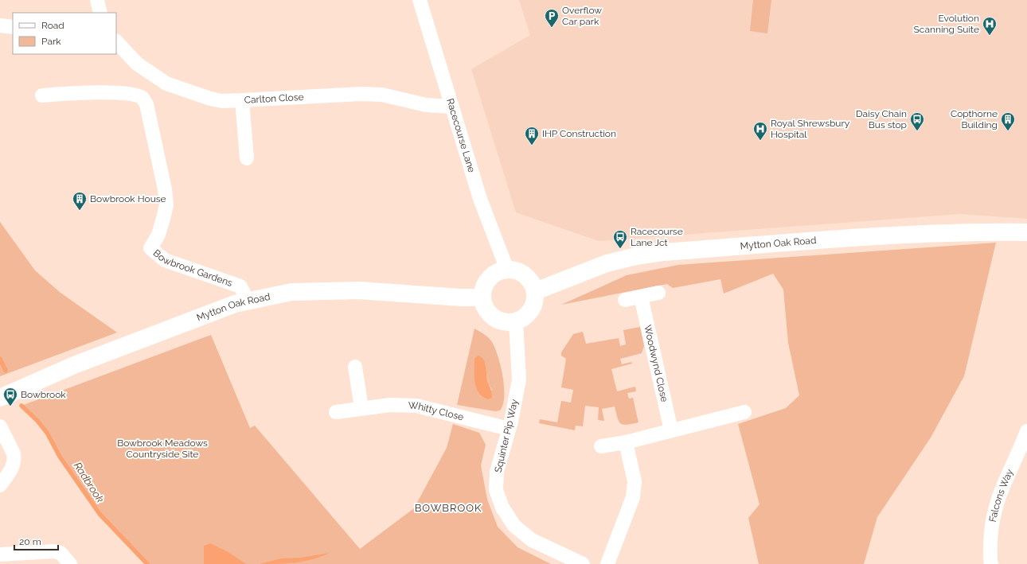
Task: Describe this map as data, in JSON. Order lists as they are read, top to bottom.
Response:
{
  "streets": {
    "main road": ["Mytton Oak Road"],
    "street": [
      "Carlton Close",
      "Racecourse Lane",
      "Bowbrook Gardens",
      "Woodwynd Close",
      "Whitty Close",
      "Squinter Pip Way",
      "Falcons Way"
    ]
  },
  "crossings": [
    ["Carlton Close", "Racecourse Lane"],
    ["Racecourse Lane", "Mytton Oak Road"],
    ["Racecourse Lane", "Squinter Pip Way"],
    ["Mytton Oak Road", "Bowbrook Gardens"],
    ["Mytton Oak Road", "Squinter Pip Way"],
    ["Whitty Close", "Squinter Pip Way"]
  ],
  "districts": ["BOWBROOK"],
  "water": ["Radbrook"],
  "parks": ["Bowbrook Meadows Countryside Site"],
  "places": {
    "parking": ["Overflow Car park"],
    "hospital": ["Evolution Scanning Suite", "Royal Shrewsbury Hospital"],
    "bus stop": ["Daisy Chain Bus stop", "Racecourse Lane Jct", "Bowbrook"],
    "building": ["Copthorne Building", "IHP Construction", "Bowbrook House"]
  },
  "legend": ["Road", "Park"],
  "scale_bar": "20 m"
}
